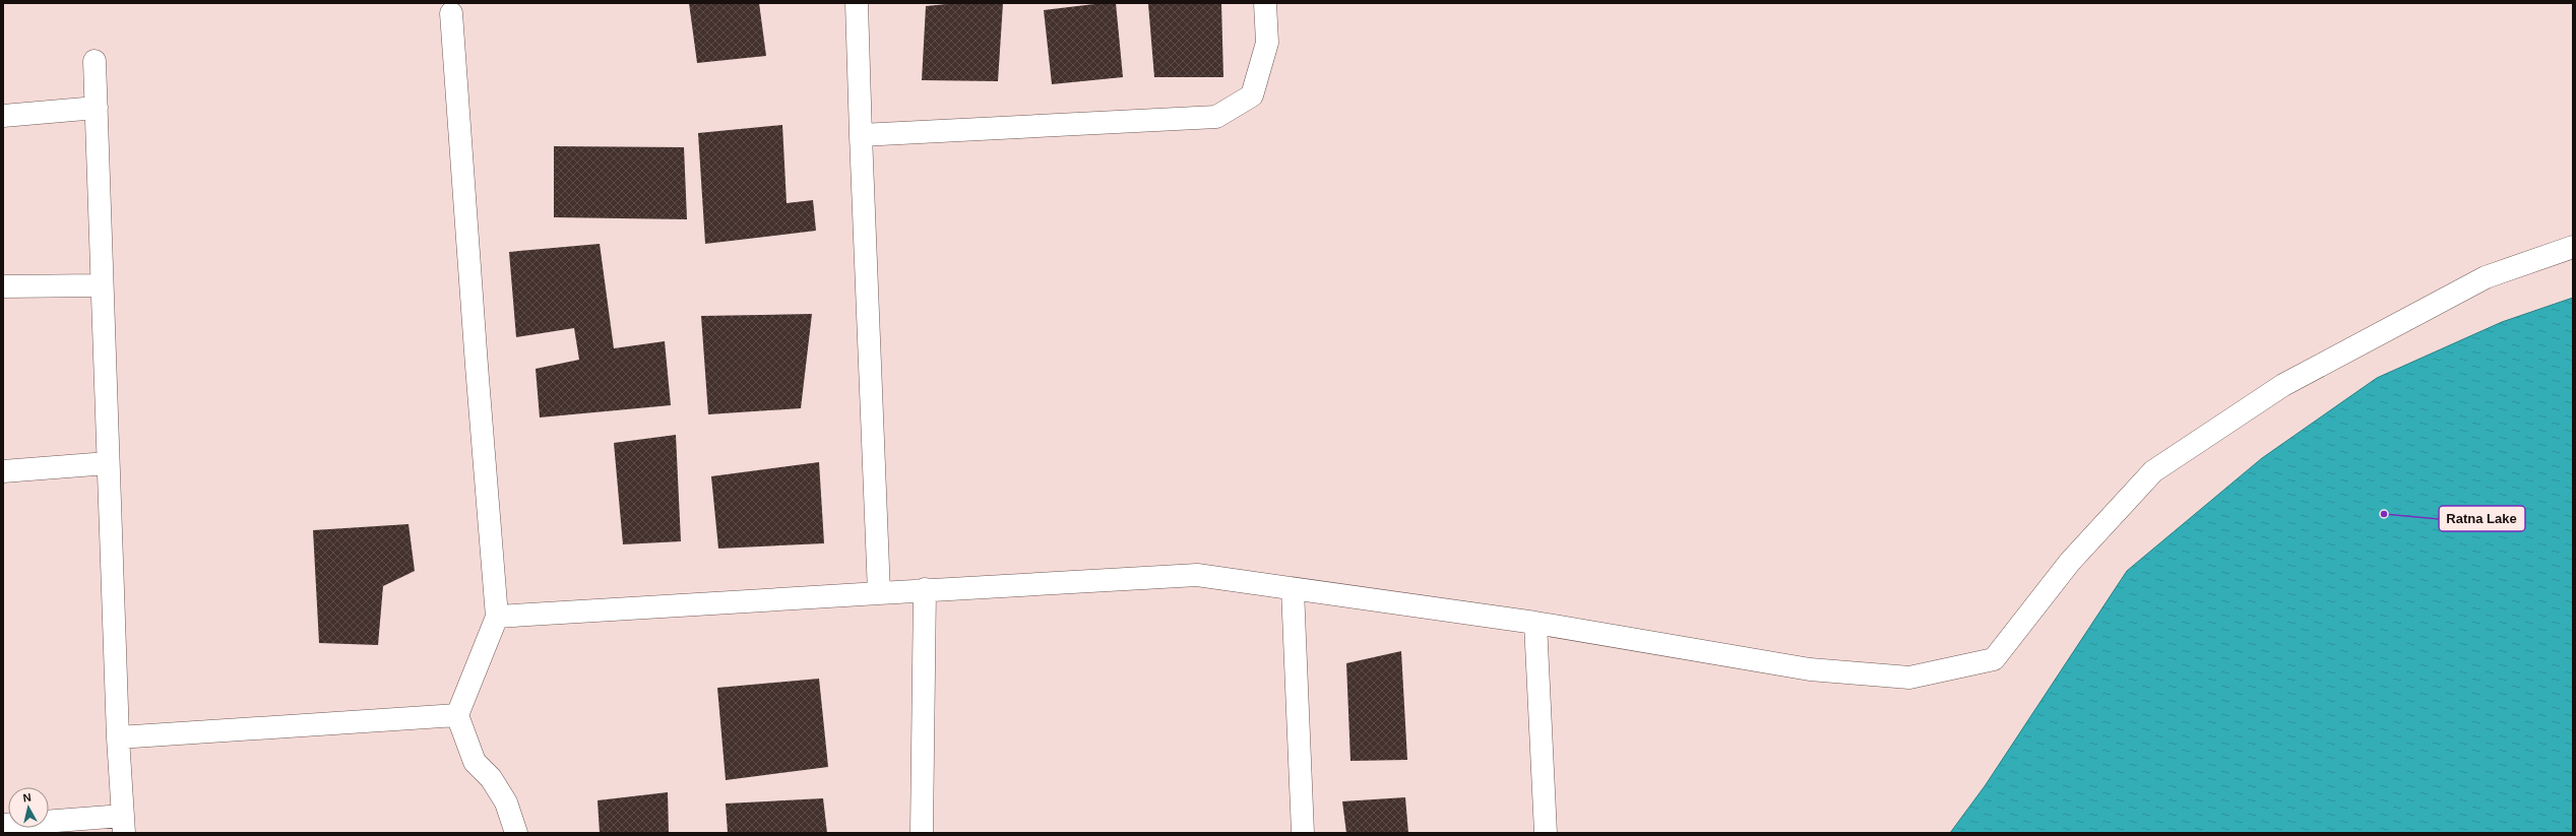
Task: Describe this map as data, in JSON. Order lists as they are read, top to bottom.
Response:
{
  "places": ["Ratna Lake"],
  "north": "top"
}
